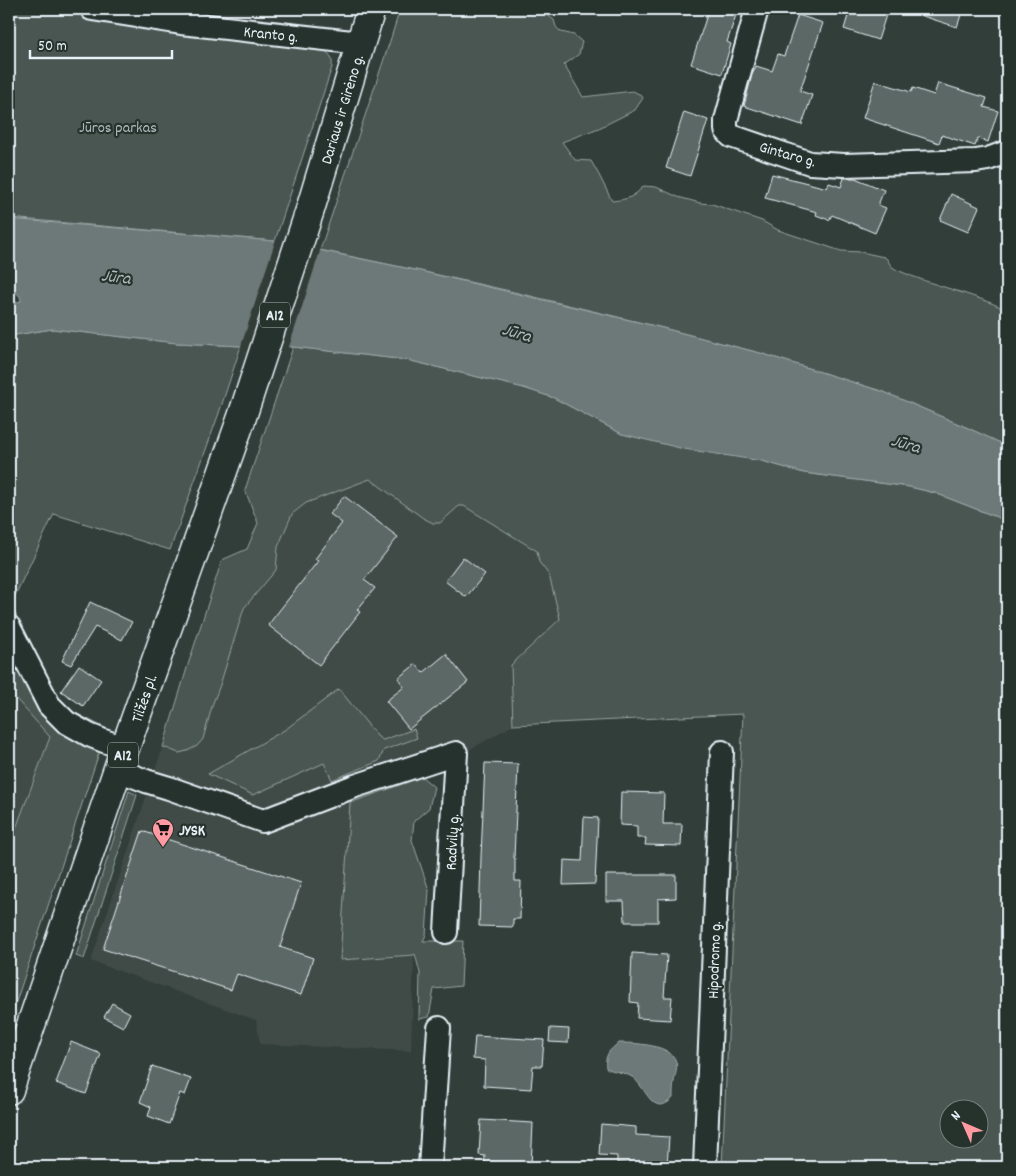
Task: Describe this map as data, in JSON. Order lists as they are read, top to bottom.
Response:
{
  "streets": {
    "highway": ["Dariaus ir Girėno g.", "A12", "Tilžės pl."],
    "street": [
      "Kranto g.",
      "Gintaro g.",
      "Radvilų g.",
      "Hipodromo g."
    ]
  },
  "crossings": [
    ["Kranto g.", "Dariaus ir Girėno g."],
    ["Dariaus ir Girėno g.", "Tilžės pl."],
    ["Tilžės pl.", "Radvilų g."]
  ],
  "water": ["Jūra"],
  "parks": ["Jūros parkas"],
  "places": {
    "supermarket": ["JYSK"]
  },
  "scale_bar": "50 m",
  "north": "top left"
}
